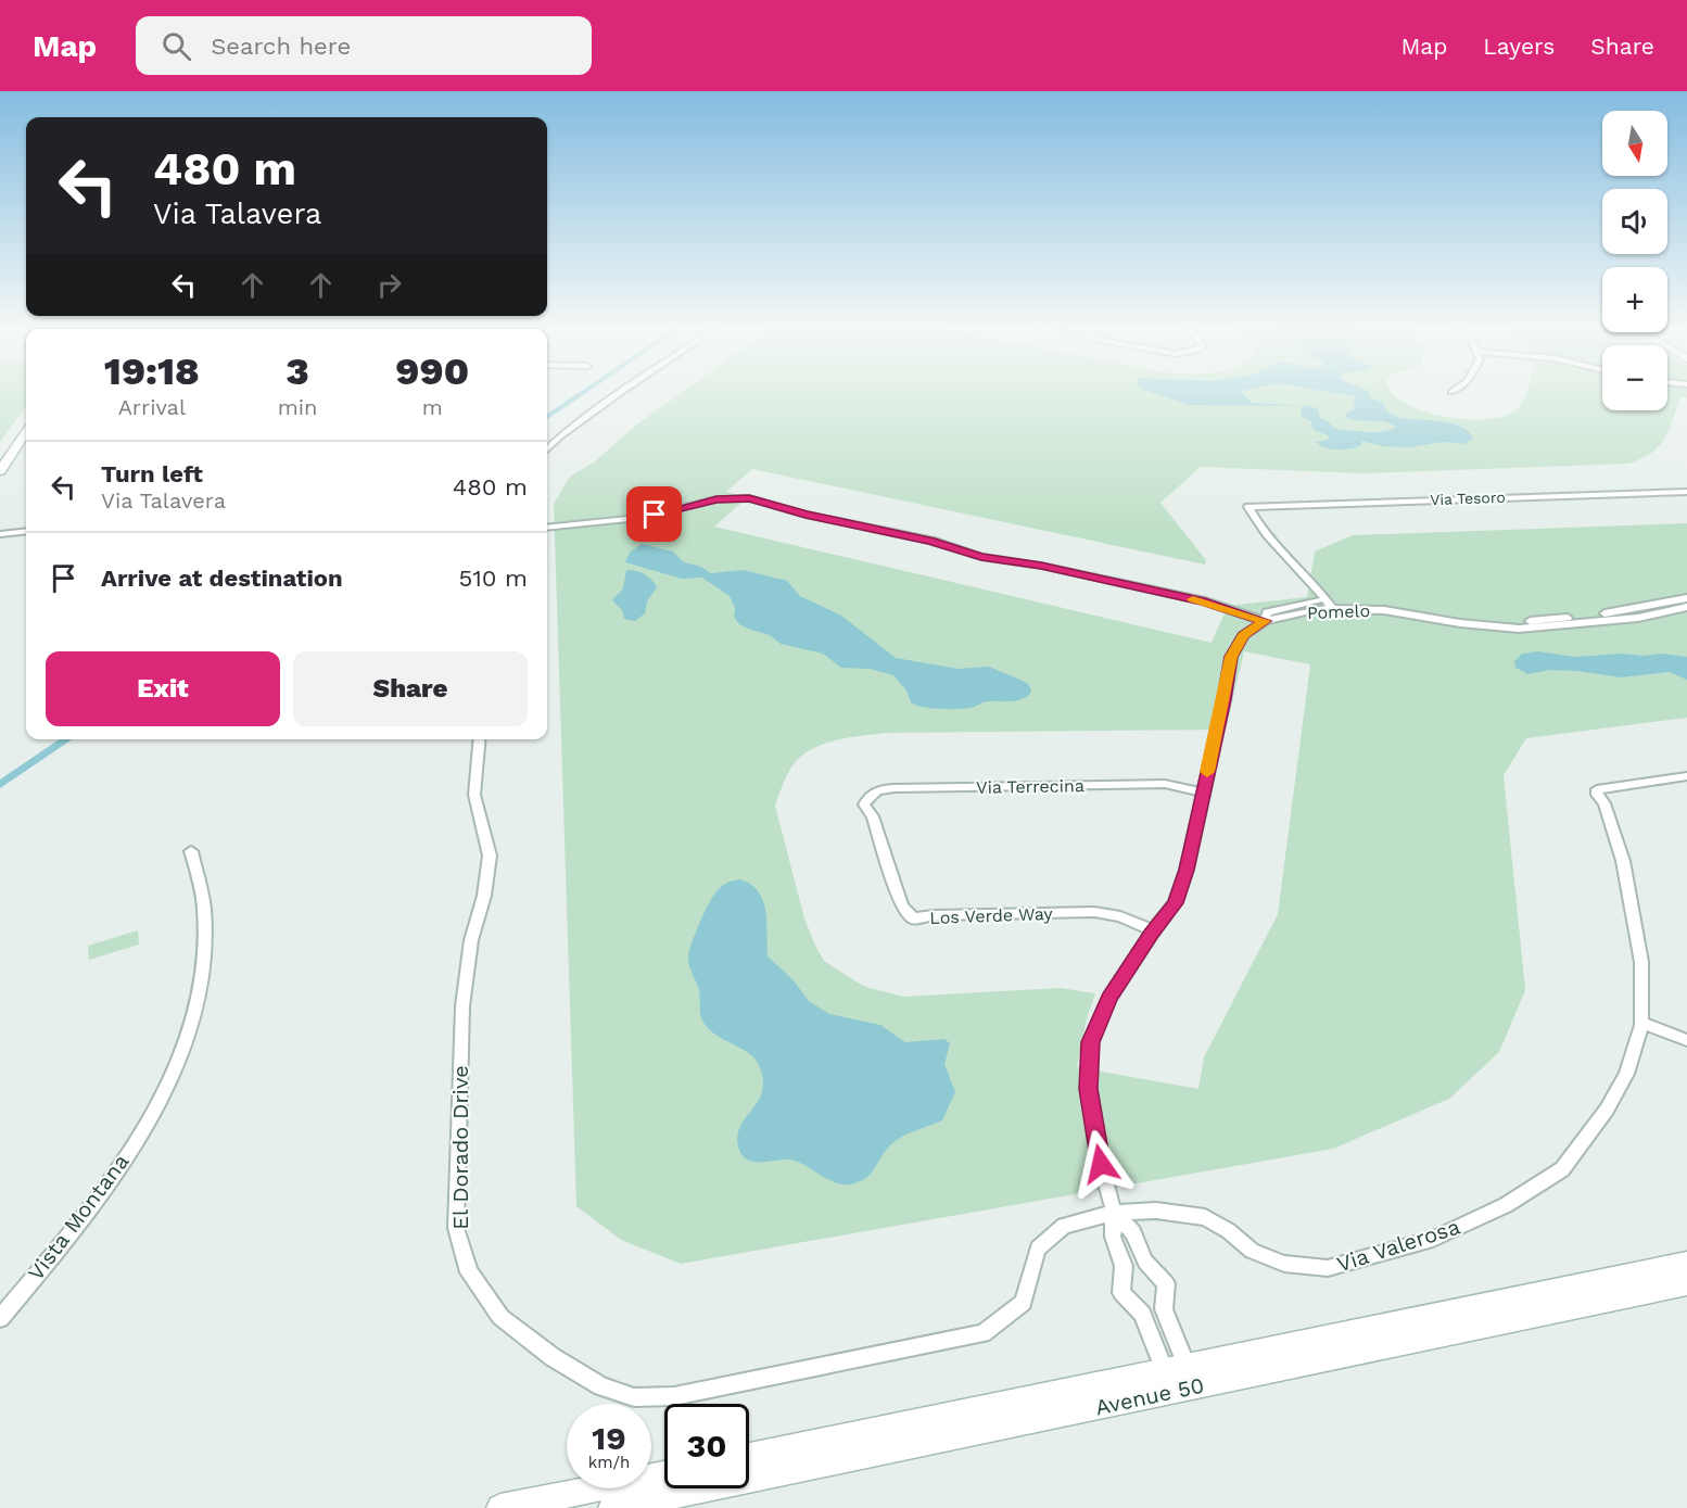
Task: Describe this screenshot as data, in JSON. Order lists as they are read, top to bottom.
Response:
{
  "streets": {
    "main road": ["Avenue 50"],
    "street": [
      "Via Tesoro",
      "Pomelo",
      "Via Terrecina",
      "Los Verde Way",
      "El Dorado Drive",
      "Vista Montana",
      "Via Valerosa"
    ]
  },
  "crossings": [
    ["Via Tesoro", "Pomelo"],
    ["Via Terrecina", "Los Verde Way"],
    ["El Dorado Drive", "Via Valerosa"]
  ],
  "north": "bottom",
  "page": {
    "header": "Map",
    "search": "Search here",
    "nav": ["Map", "Layers", "Share"],
    "map_buttons": ["+", "−"],
    "turn": ["480 m", "Via Talavera"],
    "eta": [
      "19:18",
      "Arrival",
      "3",
      "min",
      "990",
      "m"
    ],
    "list": [
      {
        "name": "Turn left",
        "note": "Via Talavera",
        "value": "480 m"
      },
      {
        "name": "Arrive at destination",
        "value": "510 m"
      }
    ],
    "buttons": ["Exit", "Share"],
    "speed": "19 km/h",
    "limit": "30"
  }
}
